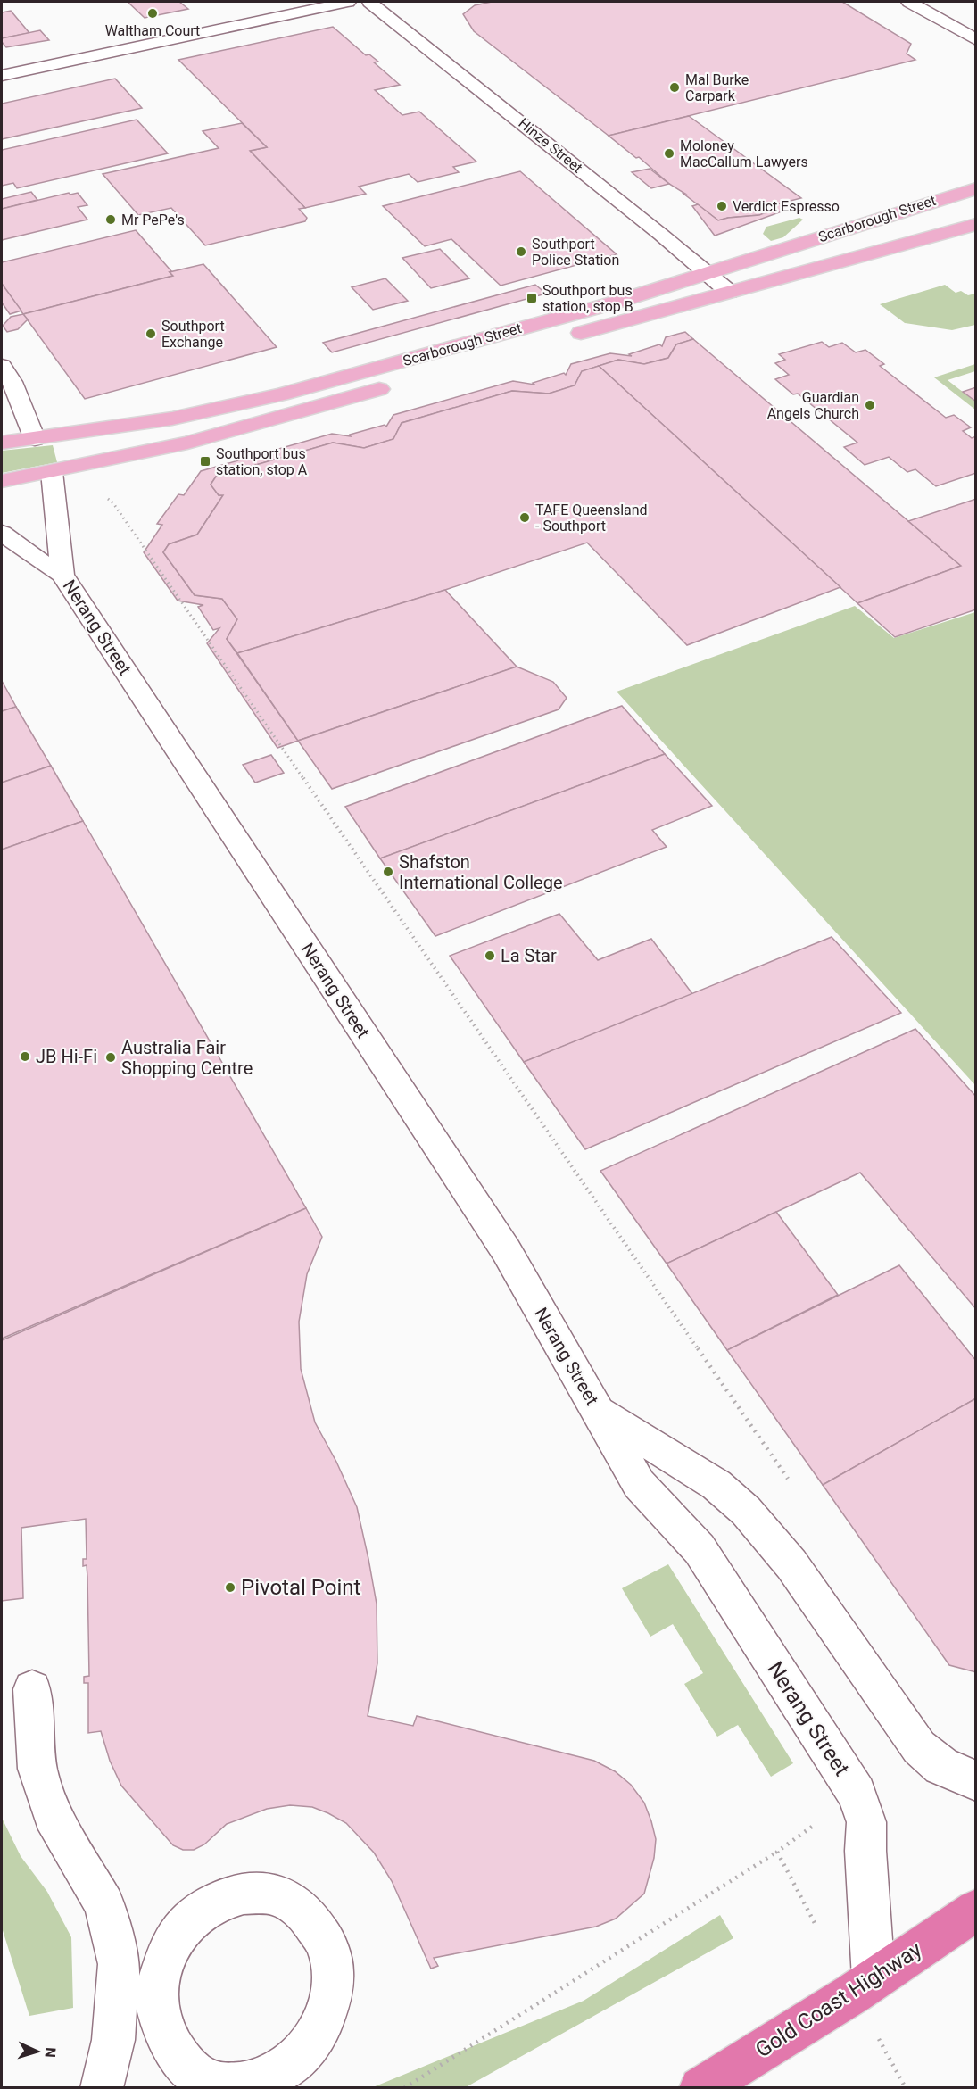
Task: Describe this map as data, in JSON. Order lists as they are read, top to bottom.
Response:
{
  "streets": {
    "highway": ["Gold Coast Highway"],
    "main road": ["Scarborough Street"],
    "street": ["Hinze Street", "Nerang Street"]
  },
  "crossings": [
    ["Hinze Street", "Scarborough Street"],
    ["Scarborough Street", "Nerang Street"],
    ["Nerang Street", "Gold Coast Highway"]
  ],
  "places": {
    "other": [
      "Waltham Court",
      "Mal Burke Carpark",
      "Moloney MacCallum Lawyers",
      "Verdict Espresso",
      "Mr PePe's",
      "Southport Police Station",
      "Southport Exchange",
      "Guardian Angels Church",
      "TAFE Queensland - Southport",
      "Shafston International College",
      "La Star",
      "JB Hi-Fi",
      "Australia Fair Shopping Centre",
      "Pivotal Point"
    ],
    "transit": ["Southport bus station, stop B", "Southport bus station, stop A"]
  },
  "north": "right"
}
